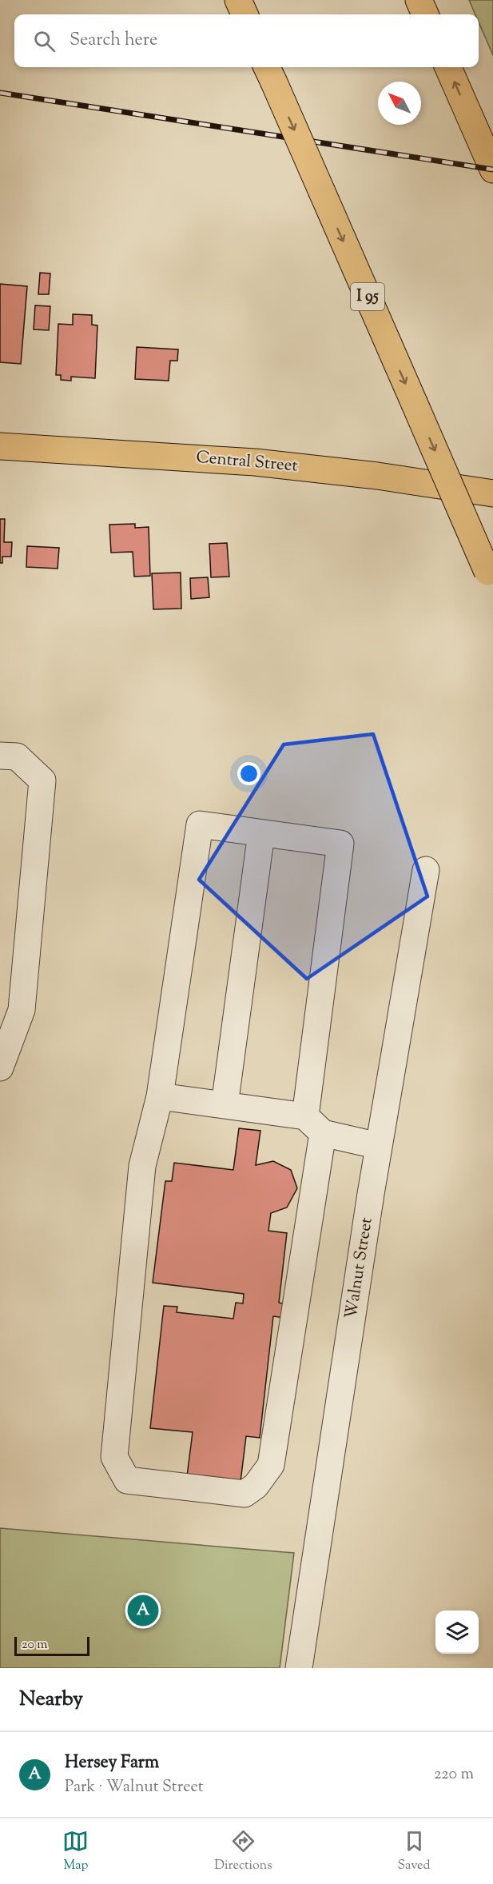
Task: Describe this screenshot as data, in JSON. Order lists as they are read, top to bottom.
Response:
{
  "streets": {
    "main road": ["I 95", "Central Street"],
    "street": ["Walnut Street"]
  },
  "scale_bar": "20 m",
  "north": "top left",
  "page": {
    "search": "Search here",
    "pins": "A",
    "scale": "20 m",
    "heading": "Nearby",
    "list": [
      {
        "mark": "A",
        "name": "Hersey Farm",
        "note": "Park · Walnut Street",
        "value": "220 m"
      }
    ],
    "nav": ["Map", "Directions", "Saved"]
  }
}
